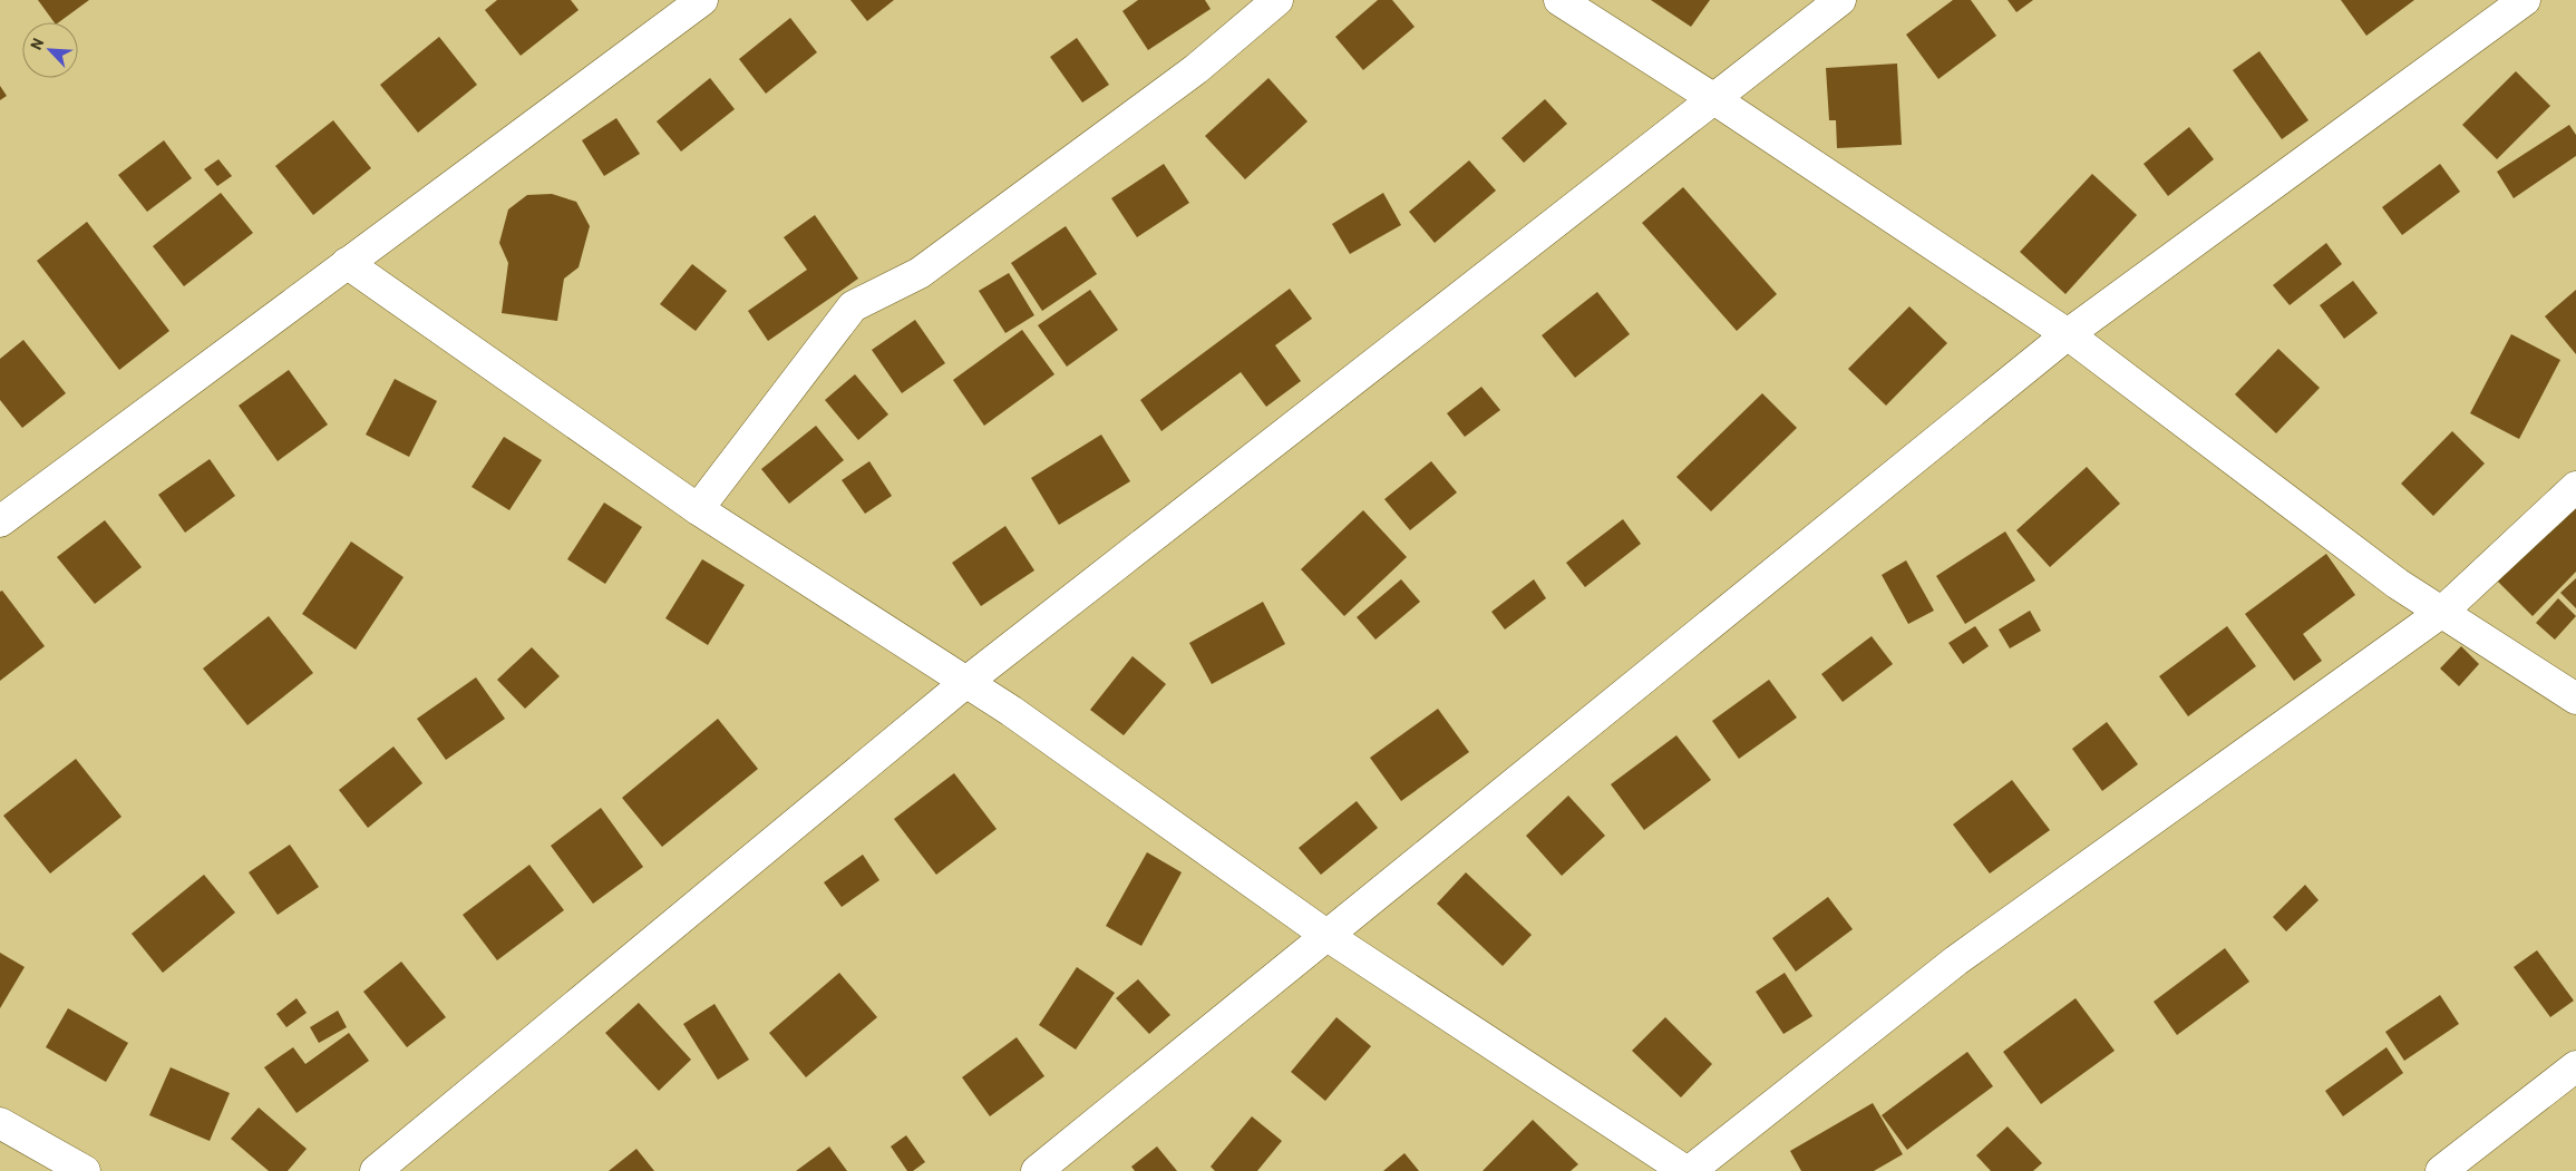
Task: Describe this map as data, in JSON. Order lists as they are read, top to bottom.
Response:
{
  "north": "top left"
}
